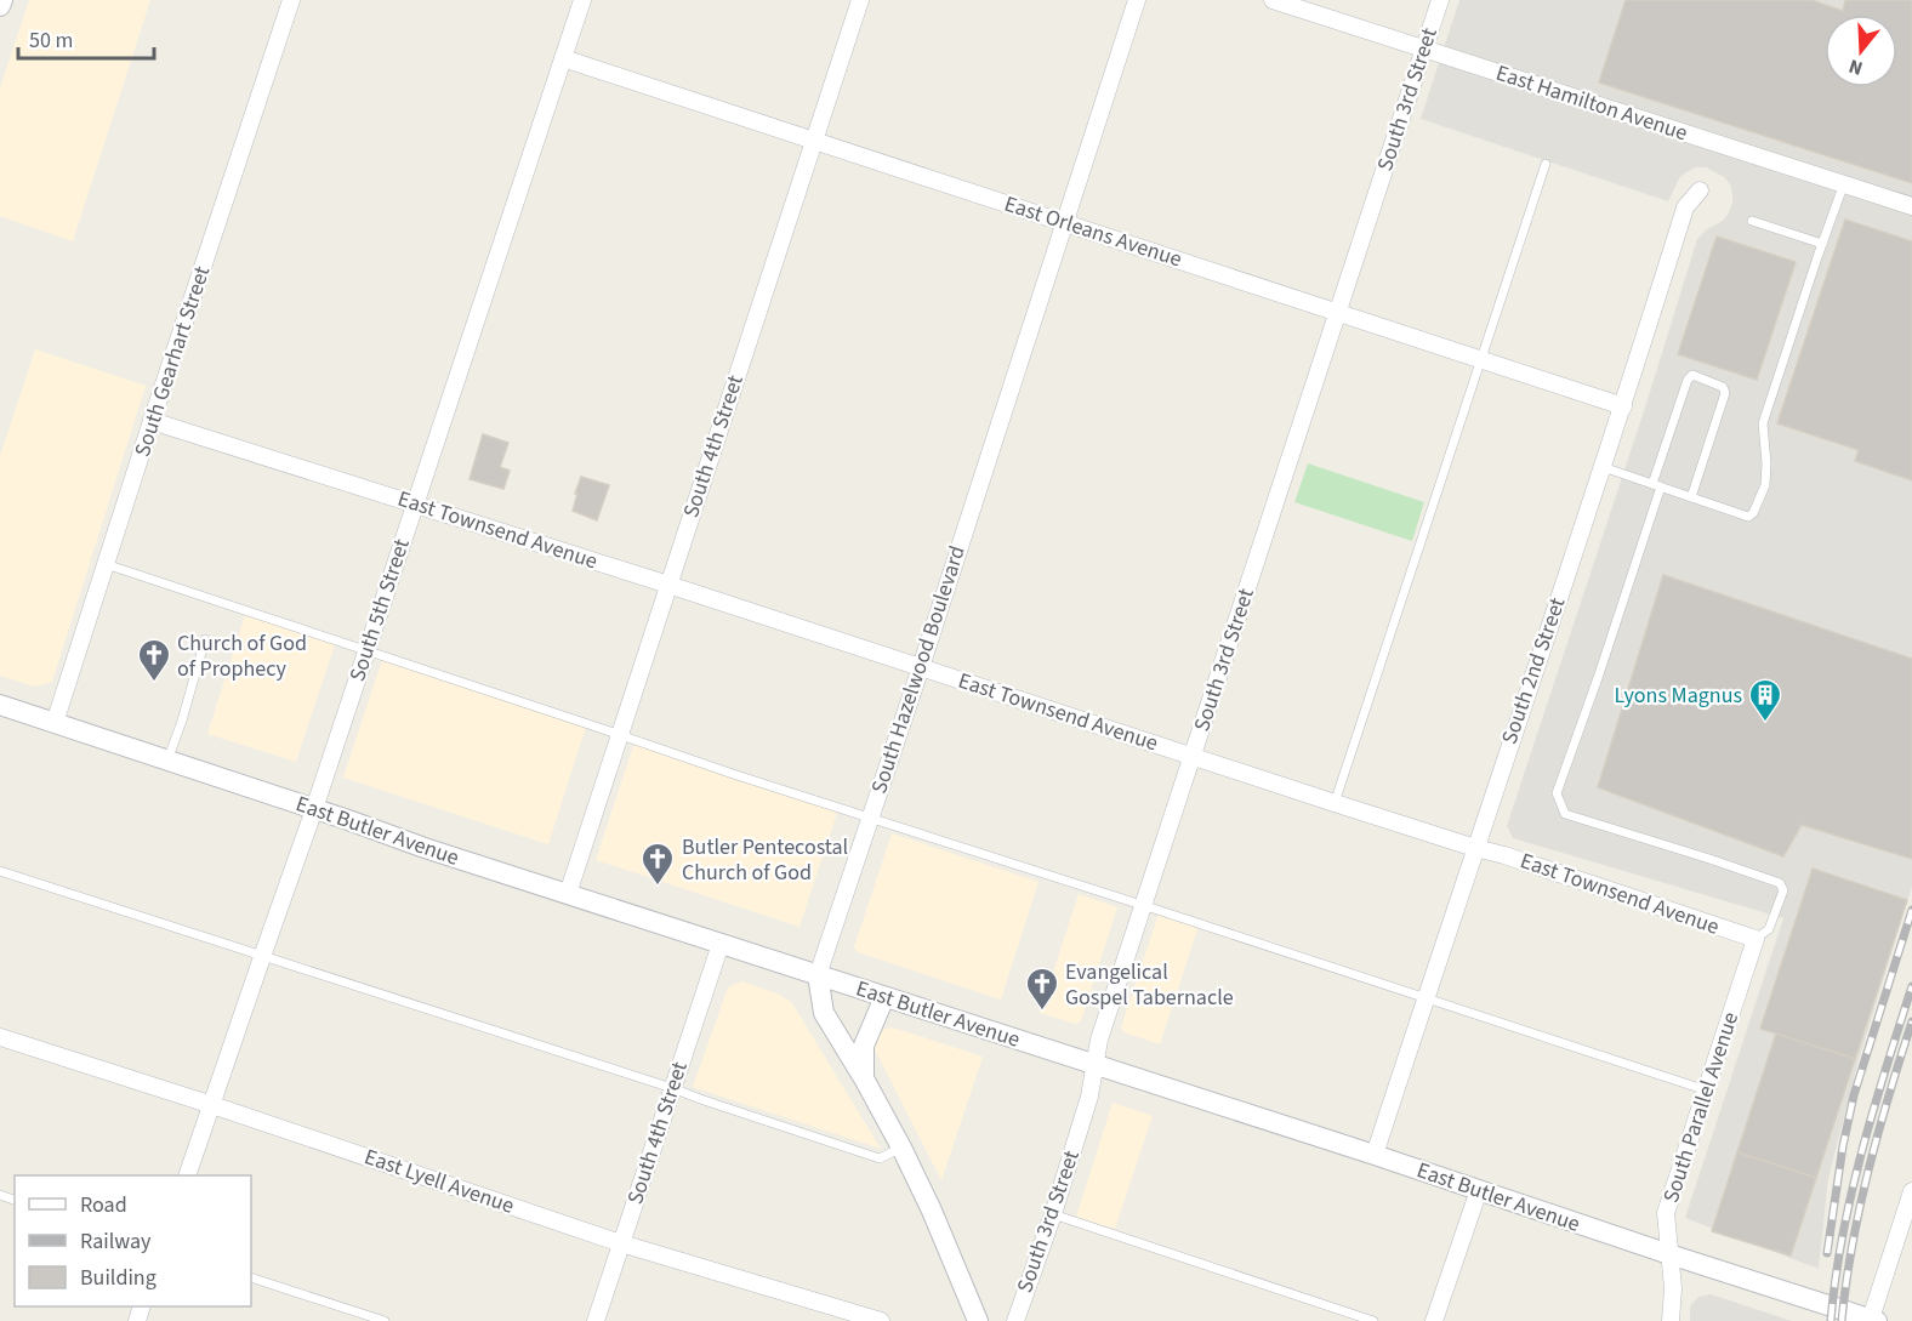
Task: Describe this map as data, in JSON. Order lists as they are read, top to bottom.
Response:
{
  "streets": {
    "street": [
      "South 3rd Street",
      "East Hamilton Avenue",
      "East Orleans Avenue",
      "South Gearhart Street",
      "South 4th Street",
      "East Townsend Avenue",
      "South 5th Street",
      "South Hazelwood Boulevard",
      "South 2nd Street",
      "East Butler Avenue",
      "South Parallel Avenue",
      "East Lyell Avenue"
    ]
  },
  "crossings": [
    ["South 3rd Street", "East Hamilton Avenue"],
    ["South 3rd Street", "East Orleans Avenue"],
    ["South 3rd Street", "East Townsend Avenue"],
    ["South 3rd Street", "East Butler Avenue"],
    ["East Orleans Avenue", "South 4th Street"],
    ["East Orleans Avenue", "South 5th Street"],
    ["East Orleans Avenue", "South Hazelwood Boulevard"],
    ["East Orleans Avenue", "South 2nd Street"],
    ["South Gearhart Street", "East Townsend Avenue"],
    ["South Gearhart Street", "East Butler Avenue"],
    ["South 4th Street", "East Townsend Avenue"],
    ["South 4th Street", "East Butler Avenue"],
    ["South 4th Street", "East Lyell Avenue"],
    ["East Townsend Avenue", "South 5th Street"],
    ["East Townsend Avenue", "South Hazelwood Boulevard"],
    ["East Townsend Avenue", "South 2nd Street"],
    ["East Townsend Avenue", "South Parallel Avenue"],
    ["South 5th Street", "East Butler Avenue"],
    ["South 5th Street", "East Lyell Avenue"],
    ["South Hazelwood Boulevard", "East Butler Avenue"],
    ["South 2nd Street", "East Butler Avenue"],
    ["East Butler Avenue", "South Parallel Avenue"]
  ],
  "places": {
    "church": ["Church of God of Prophecy", "Butler Pentecostal Church of God", "Evangelical Gospel Tabernacle"],
    "building": ["Lyons Magnus"]
  },
  "legend": ["Road", "Railway", "Building"],
  "scale_bar": "50 m",
  "north": "bottom"
}
